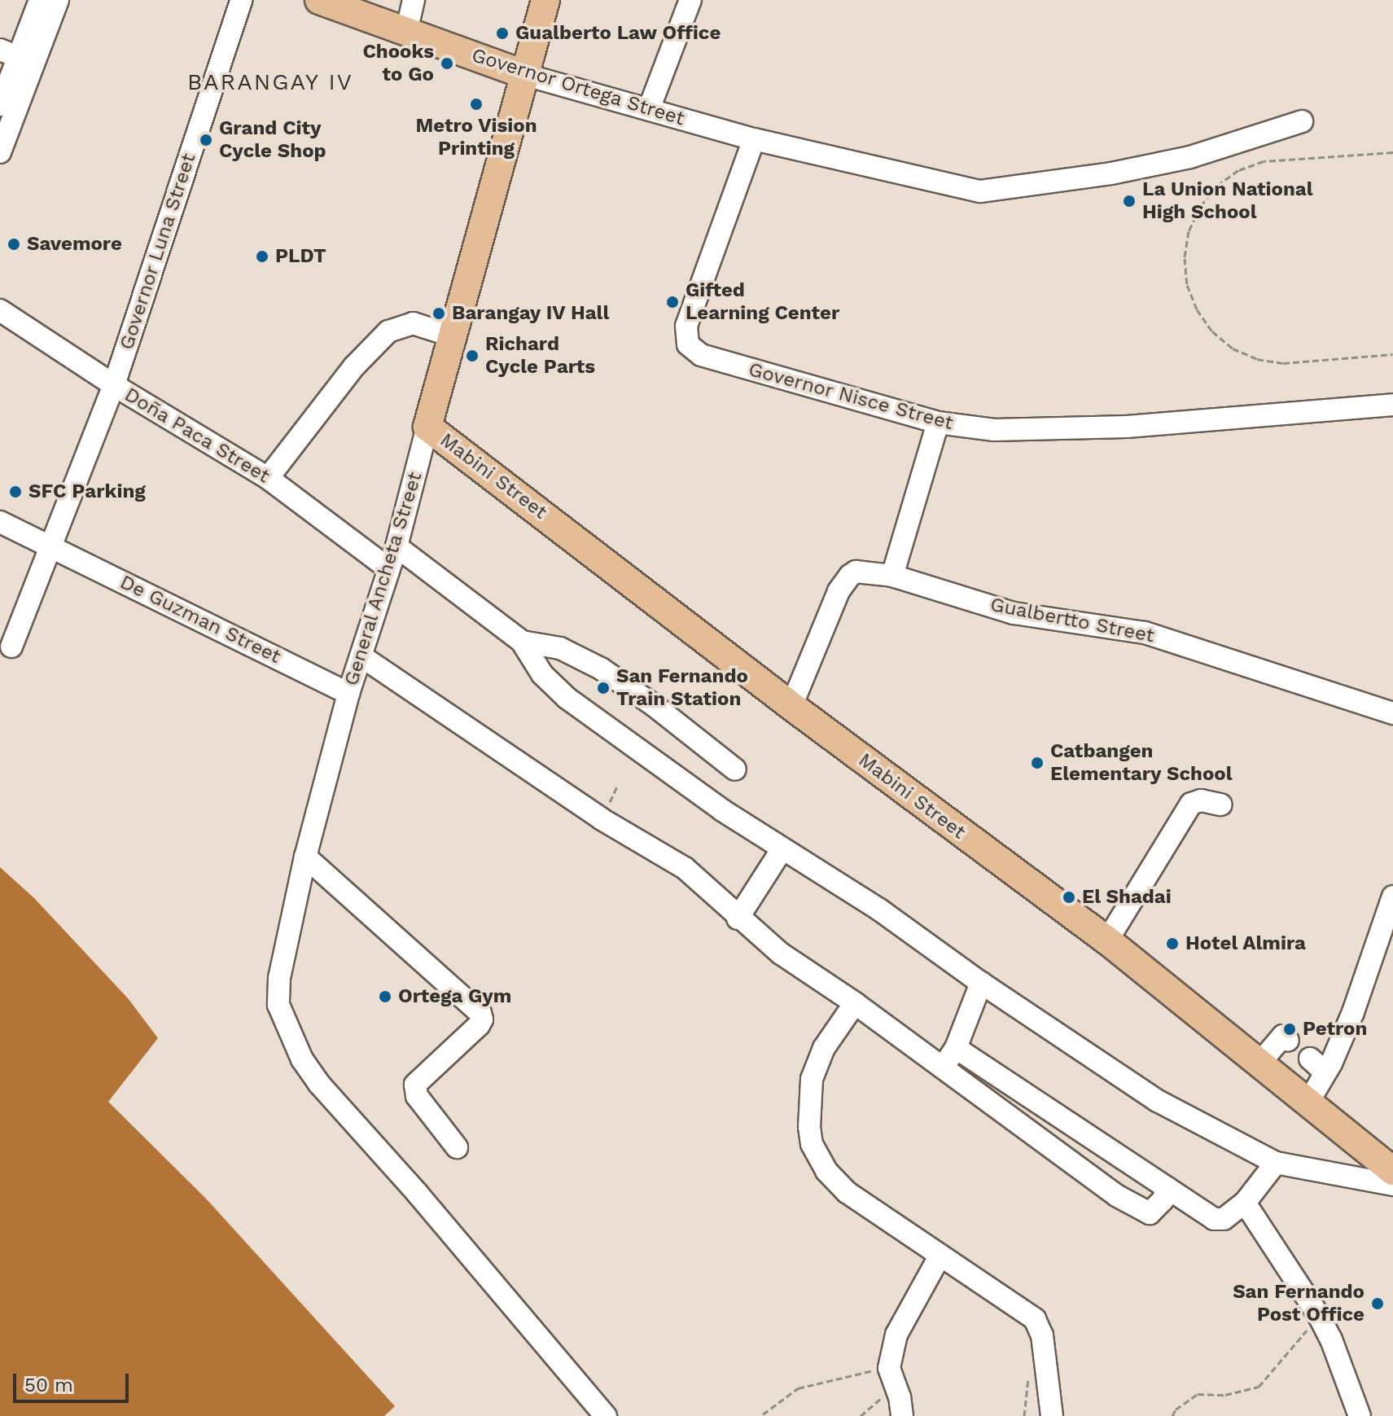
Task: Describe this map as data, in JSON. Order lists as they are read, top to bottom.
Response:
{
  "streets": {
    "main road": ["Governor Ortega Street", "Mabini Street", "General Ancheta Street"],
    "street": [
      "Governor Luna Street",
      "Governor Nisce Street",
      "Doña Paca Street",
      "De Guzman Street",
      "Gualbertto Street"
    ]
  },
  "crossings": [
    ["Governor Ortega Street", "Governor Nisce Street"],
    ["Governor Ortega Street", "General Ancheta Street"],
    ["Governor Luna Street", "Doña Paca Street"],
    ["Governor Luna Street", "De Guzman Street"],
    ["Doña Paca Street", "General Ancheta Street"],
    ["Mabini Street", "General Ancheta Street"],
    ["Mabini Street", "Gualbertto Street"],
    ["General Ancheta Street", "De Guzman Street"]
  ],
  "districts": ["BARANGAY IV"],
  "places": [
    "Gualberto Law Office",
    "Chooks to Go",
    "Metro Vision Printing",
    "Grand City Cycle Shop",
    "La Union National High School",
    "Savemore",
    "PLDT",
    "Gifted Learning Center",
    "Barangay IV Hall",
    "Richard Cycle Parts",
    "SFC Parking",
    "San Fernando Train Station",
    "Catbangen Elementary School",
    "El Shadai",
    "Hotel Almira",
    "Ortega Gym",
    "Petron",
    "San Fernando Post Office"
  ],
  "scale_bar": "50 m"
}
